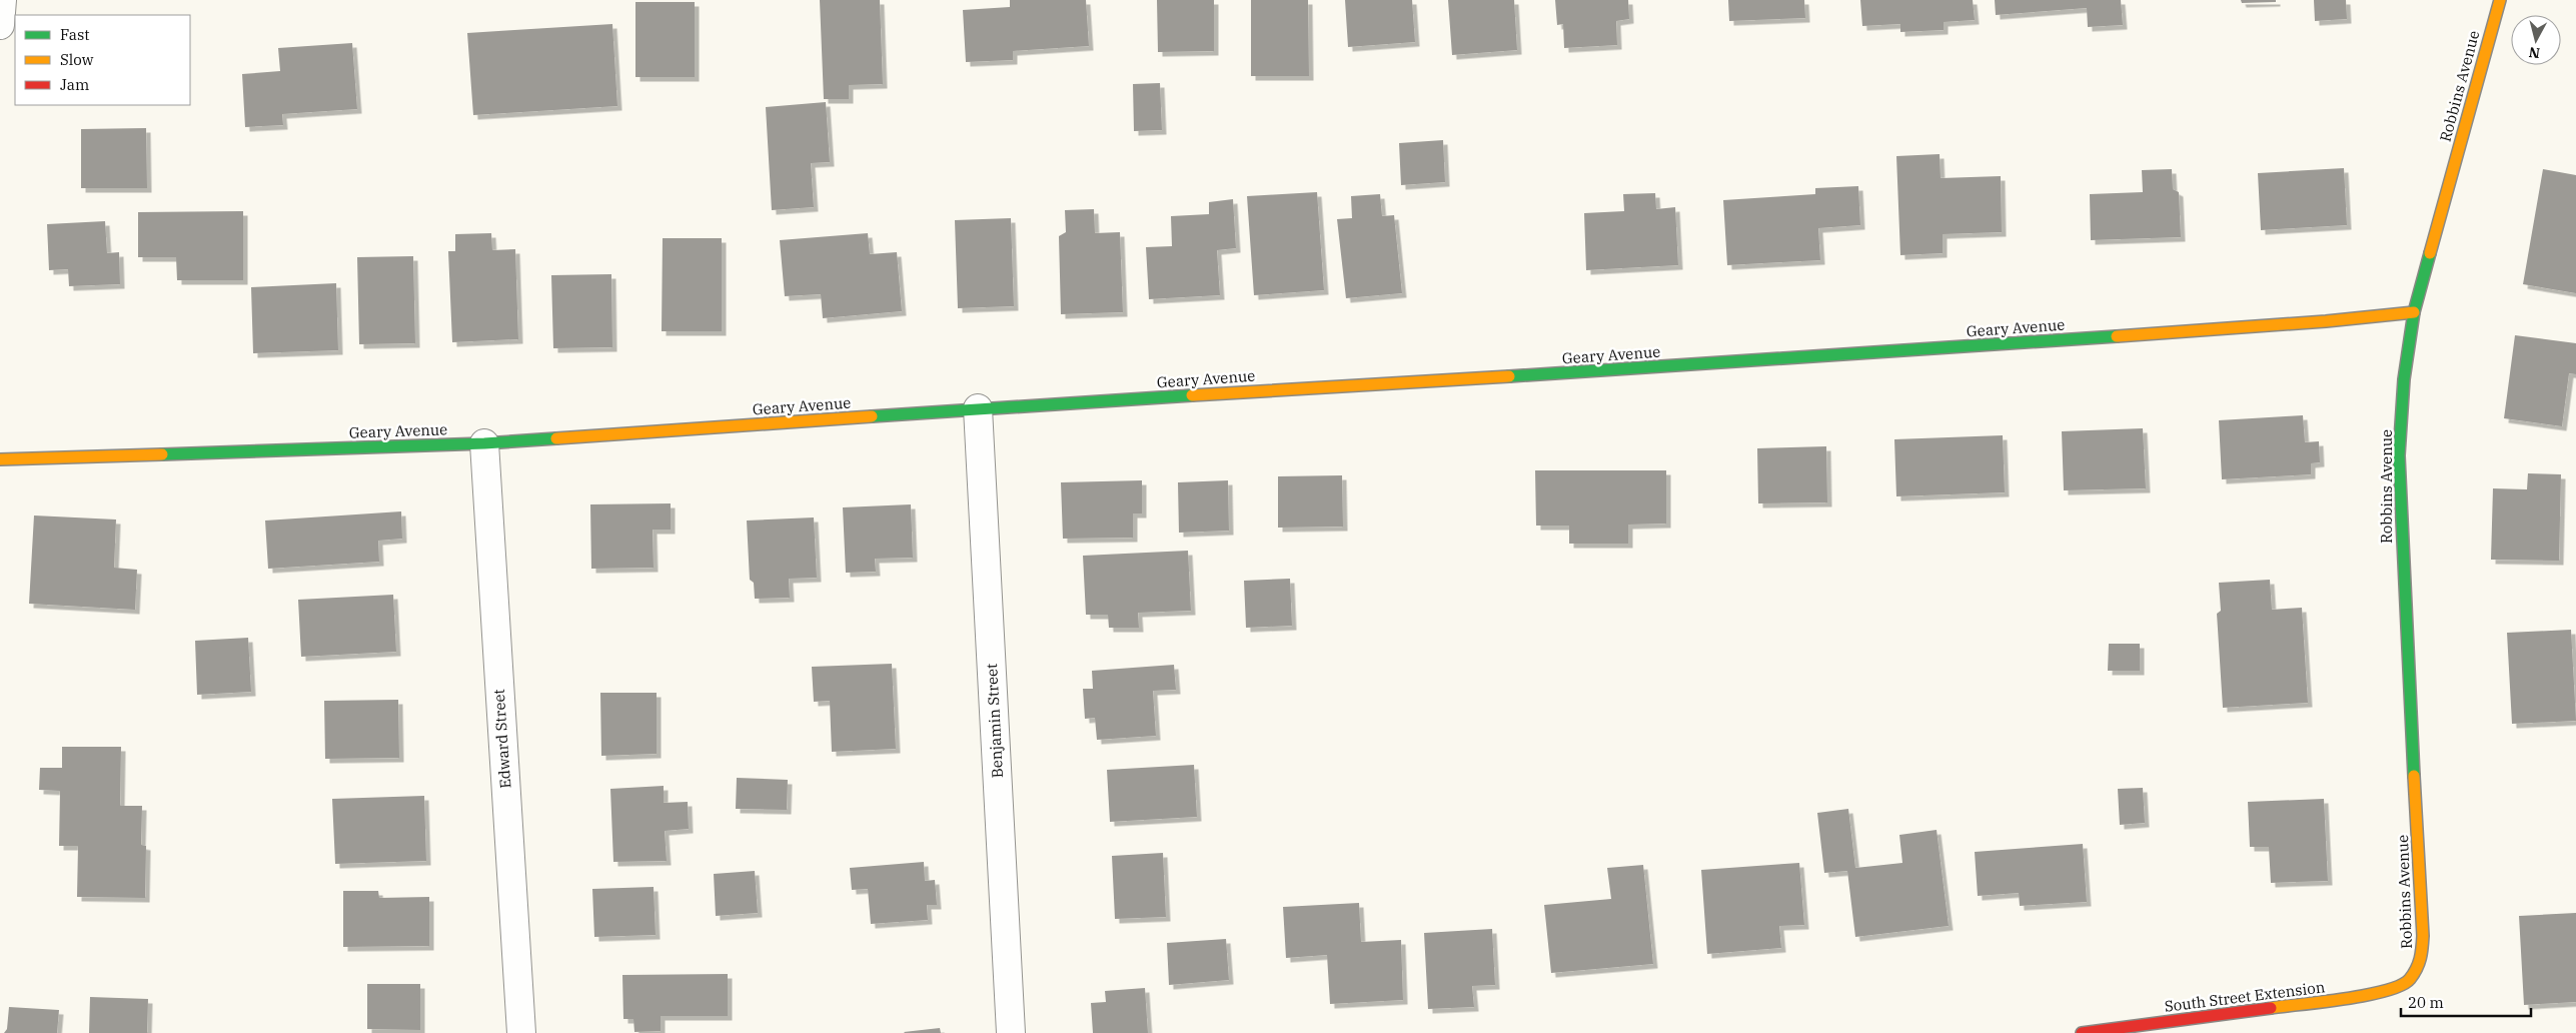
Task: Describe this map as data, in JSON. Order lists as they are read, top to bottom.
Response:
{
  "streets": {
    "street": [
      "Robbins Avenue",
      "Geary Avenue",
      "Benjamin Street",
      "Edward Street",
      "South Street Extension"
    ]
  },
  "crossings": [
    ["Robbins Avenue", "Geary Avenue"],
    ["Robbins Avenue", "South Street Extension"],
    ["Geary Avenue", "Benjamin Street"],
    ["Geary Avenue", "Edward Street"]
  ],
  "legend": ["Fast", "Slow", "Jam"],
  "scale_bar": "20 m",
  "north": "bottom"
}
